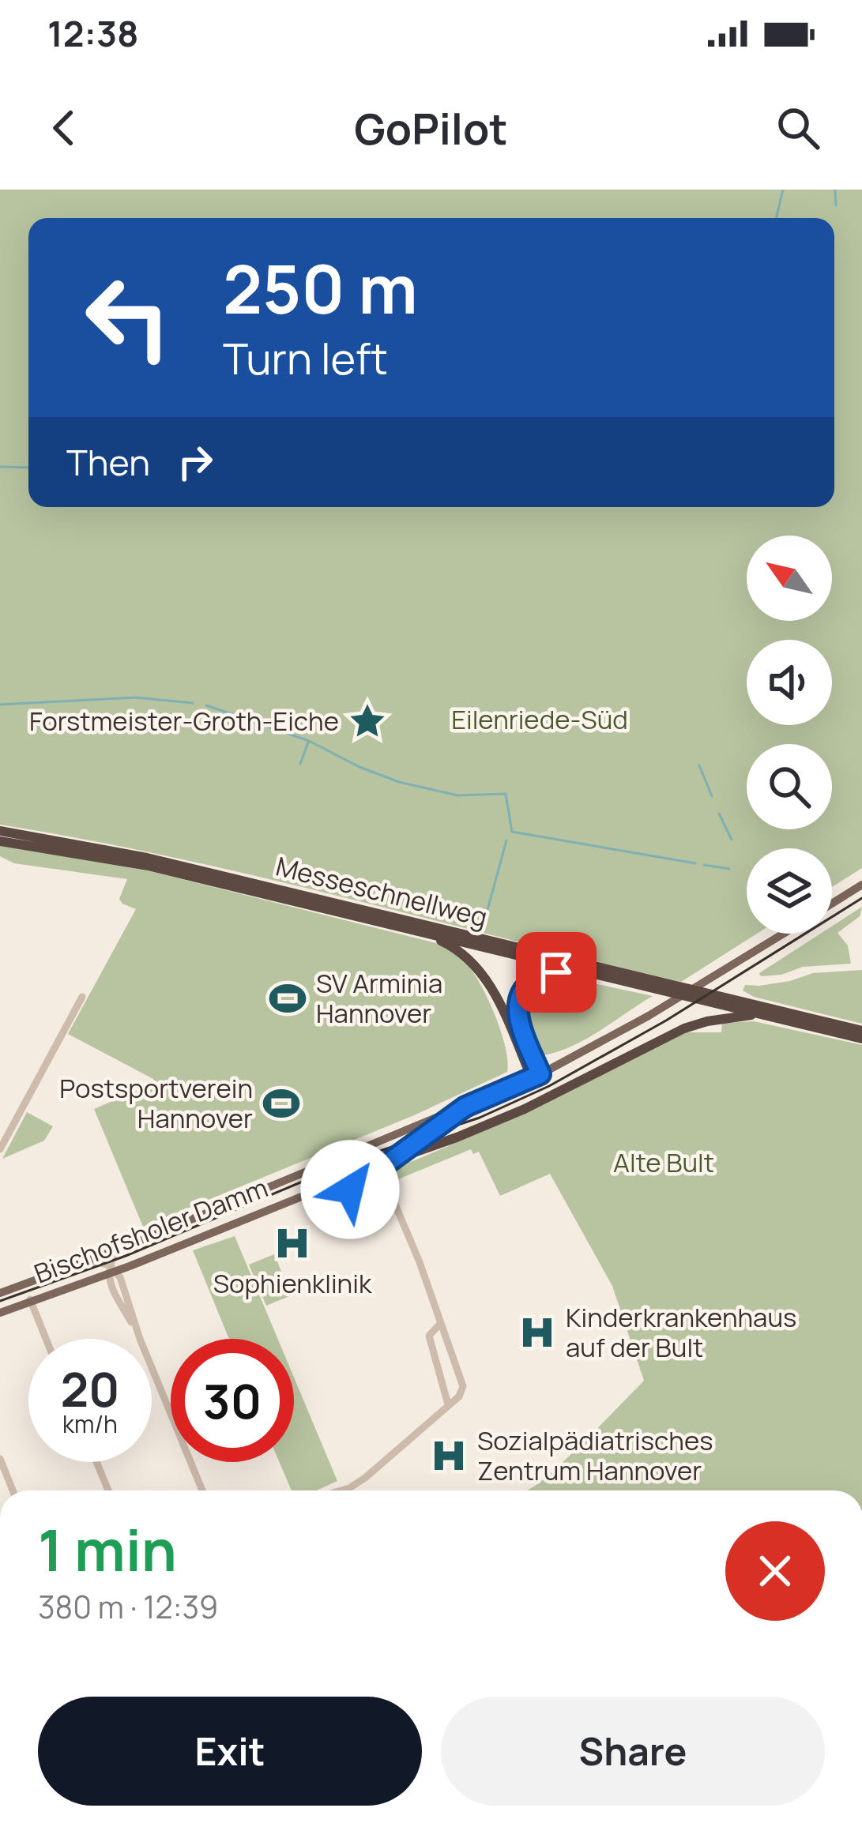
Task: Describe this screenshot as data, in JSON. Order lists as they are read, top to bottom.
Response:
{
  "streets": {
    "highway": ["Messeschnellweg"],
    "main road": ["Bischofsholer Damm"]
  },
  "parks": ["Eilenriede-Süd", "Alte Bult"],
  "places": {
    "place": ["Forstmeister-Groth-Eiche"],
    "sports": ["SV Arminia Hannover", "Postsportverein Hannover"],
    "hospital": ["Sophienklinik", "Kinderkrankenhaus auf der Bult", "Sozialpädiatrisches Zentrum Hannover"]
  },
  "north": "top left",
  "page": {
    "status": "12:38",
    "header": "GoPilot",
    "turn": ["250 m", "Turn left"],
    "then": "Then",
    "speed": "20 km/h",
    "limit": "30",
    "heading": ["1 min", "380 m · 12:39"],
    "buttons": ["Exit", "Share"]
  }
}
